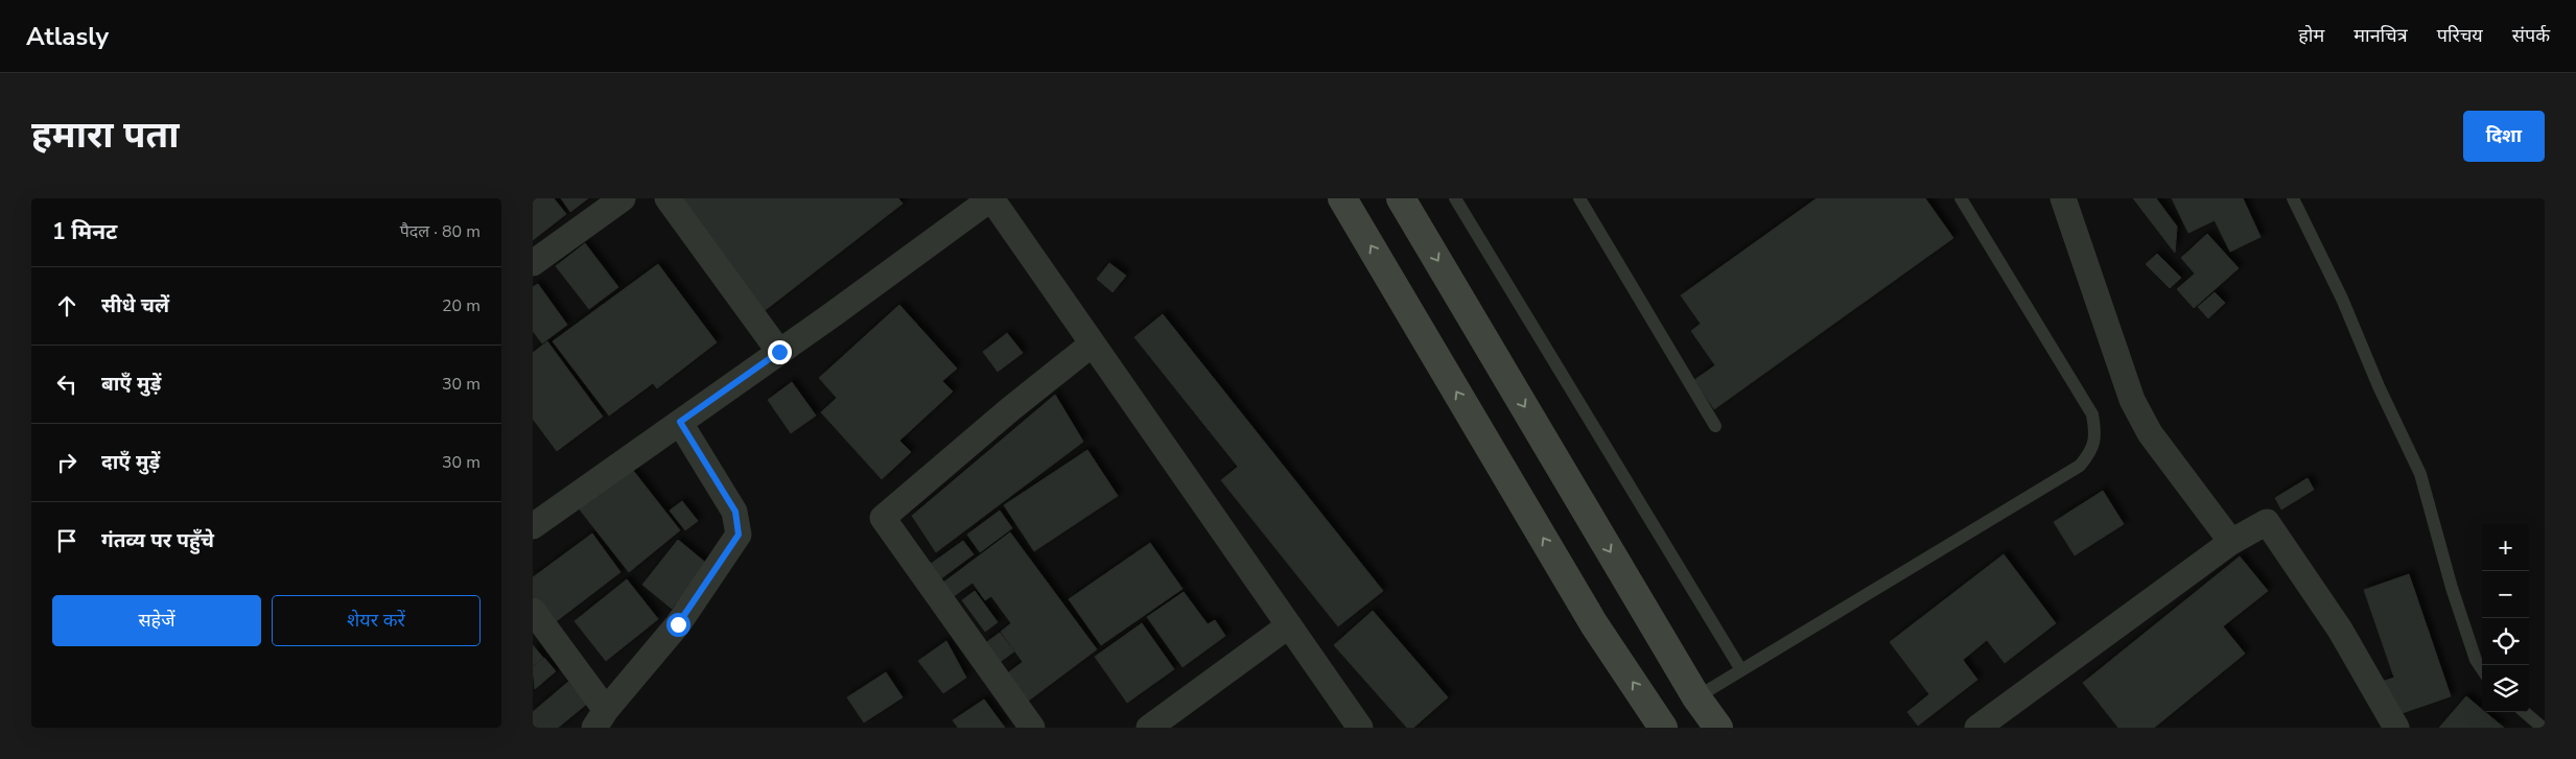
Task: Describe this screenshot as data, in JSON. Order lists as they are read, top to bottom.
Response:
{
  "page": {
    "header": "Atlasly",
    "nav": [
      "होम",
      "मानचित्र",
      "परिचय",
      "संपर्क"
    ],
    "title": "हमारा पता",
    "buttons": [
      "दिशा",
      ["सहेजें", "शेयर करें"]
    ],
    "heading": ["1 मिनट", "पैदल · 80 m"],
    "list": [
      ["सीधे चलें", "20 m"],
      ["बाएँ मुड़ें", "30 m"],
      ["दाएँ मुड़ें", "30 m"],
      "गंतव्य पर पहुँचे"
    ],
    "map_buttons": ["+", "−"]
  }
}
